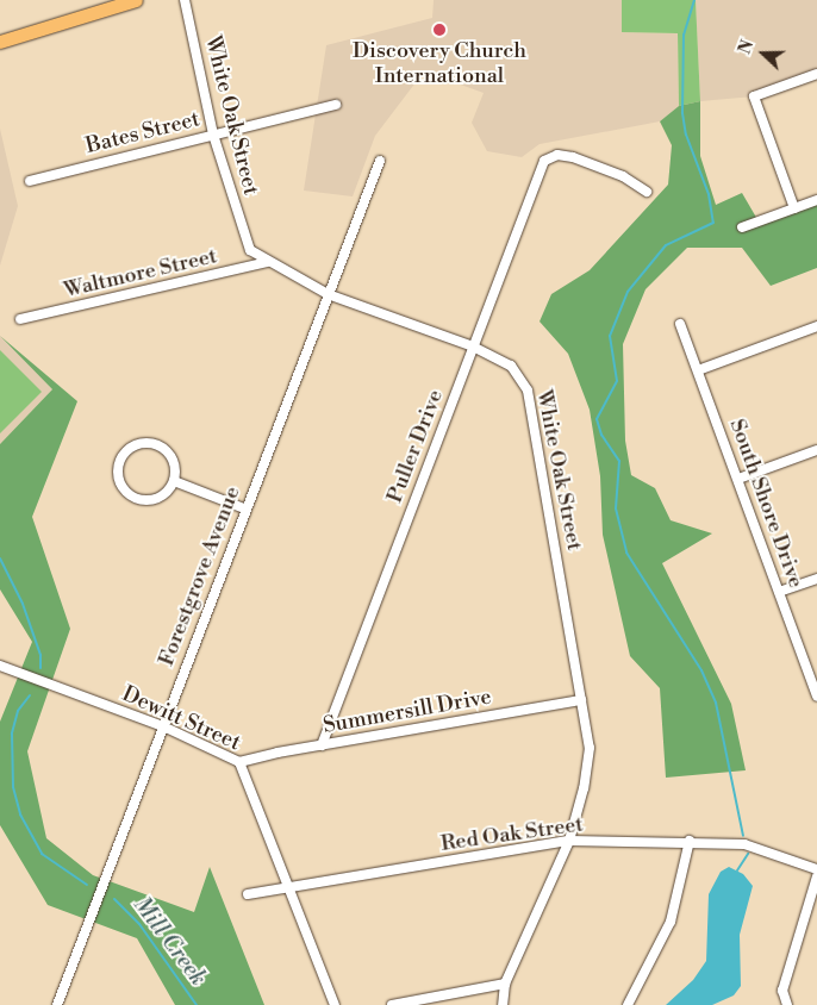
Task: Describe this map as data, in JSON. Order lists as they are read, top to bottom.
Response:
{
  "streets": {
    "street": [
      "White Oak Street",
      "Bates Street",
      "Waltmore Street",
      "Puller Drive",
      "South Shore Drive",
      "Forestgrove Avenue",
      "Summersill Drive",
      "Dewitt Street",
      "Red Oak Street"
    ]
  },
  "crossings": [
    ["White Oak Street", "Bates Street"],
    ["White Oak Street", "Waltmore Street"],
    ["White Oak Street", "Puller Drive"],
    ["White Oak Street", "Forestgrove Avenue"],
    ["White Oak Street", "Summersill Drive"],
    ["White Oak Street", "Red Oak Street"],
    ["Puller Drive", "Summersill Drive"],
    ["Forestgrove Avenue", "Dewitt Street"],
    ["Summersill Drive", "Dewitt Street"],
    ["Dewitt Street", "Red Oak Street"]
  ],
  "water": ["Mill Creek"],
  "places": ["Discovery Church International"],
  "north": "left"
}
